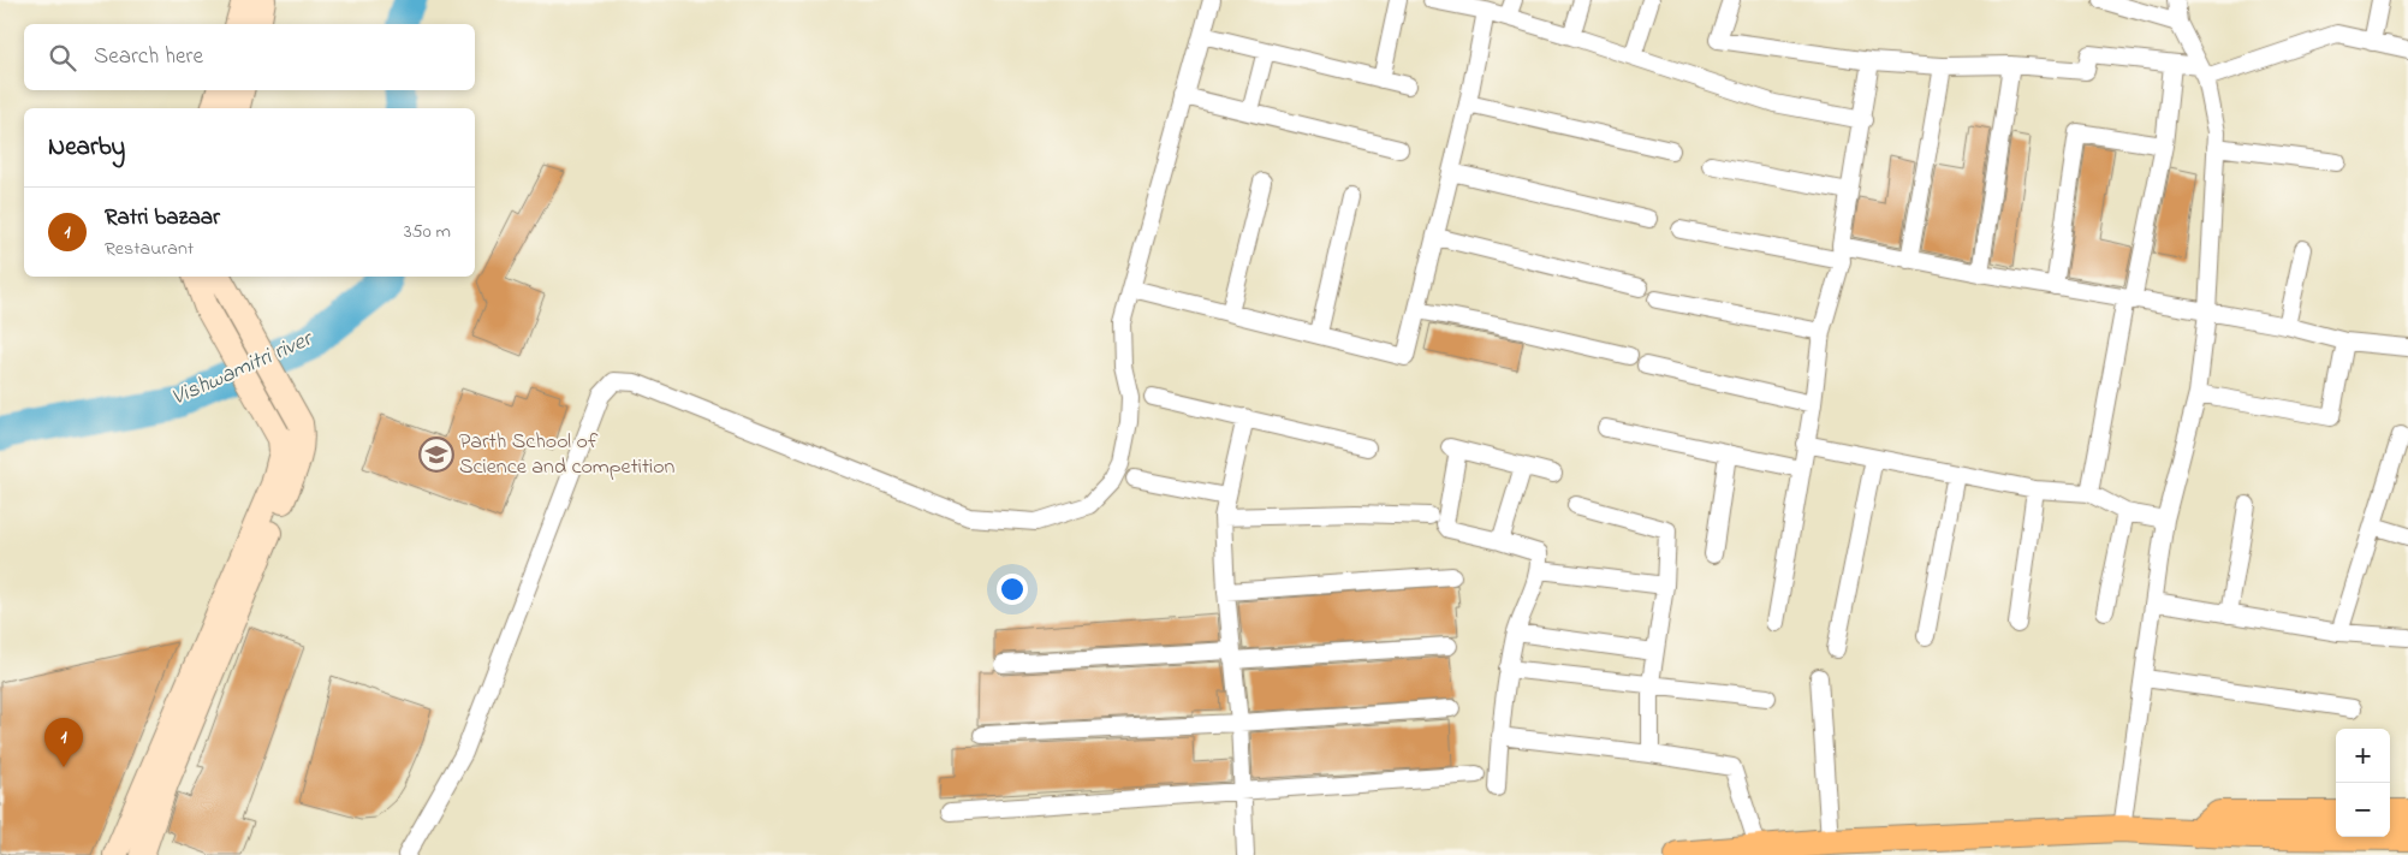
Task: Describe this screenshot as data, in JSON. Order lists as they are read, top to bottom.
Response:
{
  "water": ["Vishwamitri river"],
  "places": {
    "school or university": ["Parth School of Science and competition"]
  },
  "page": {
    "search": "Search here",
    "heading": "Nearby",
    "list": [
      {
        "mark": "1",
        "name": "Ratri bazaar",
        "note": "Restaurant",
        "value": "350 m"
      }
    ],
    "pins": "1",
    "map_buttons": ["+", "−"]
  }
}
